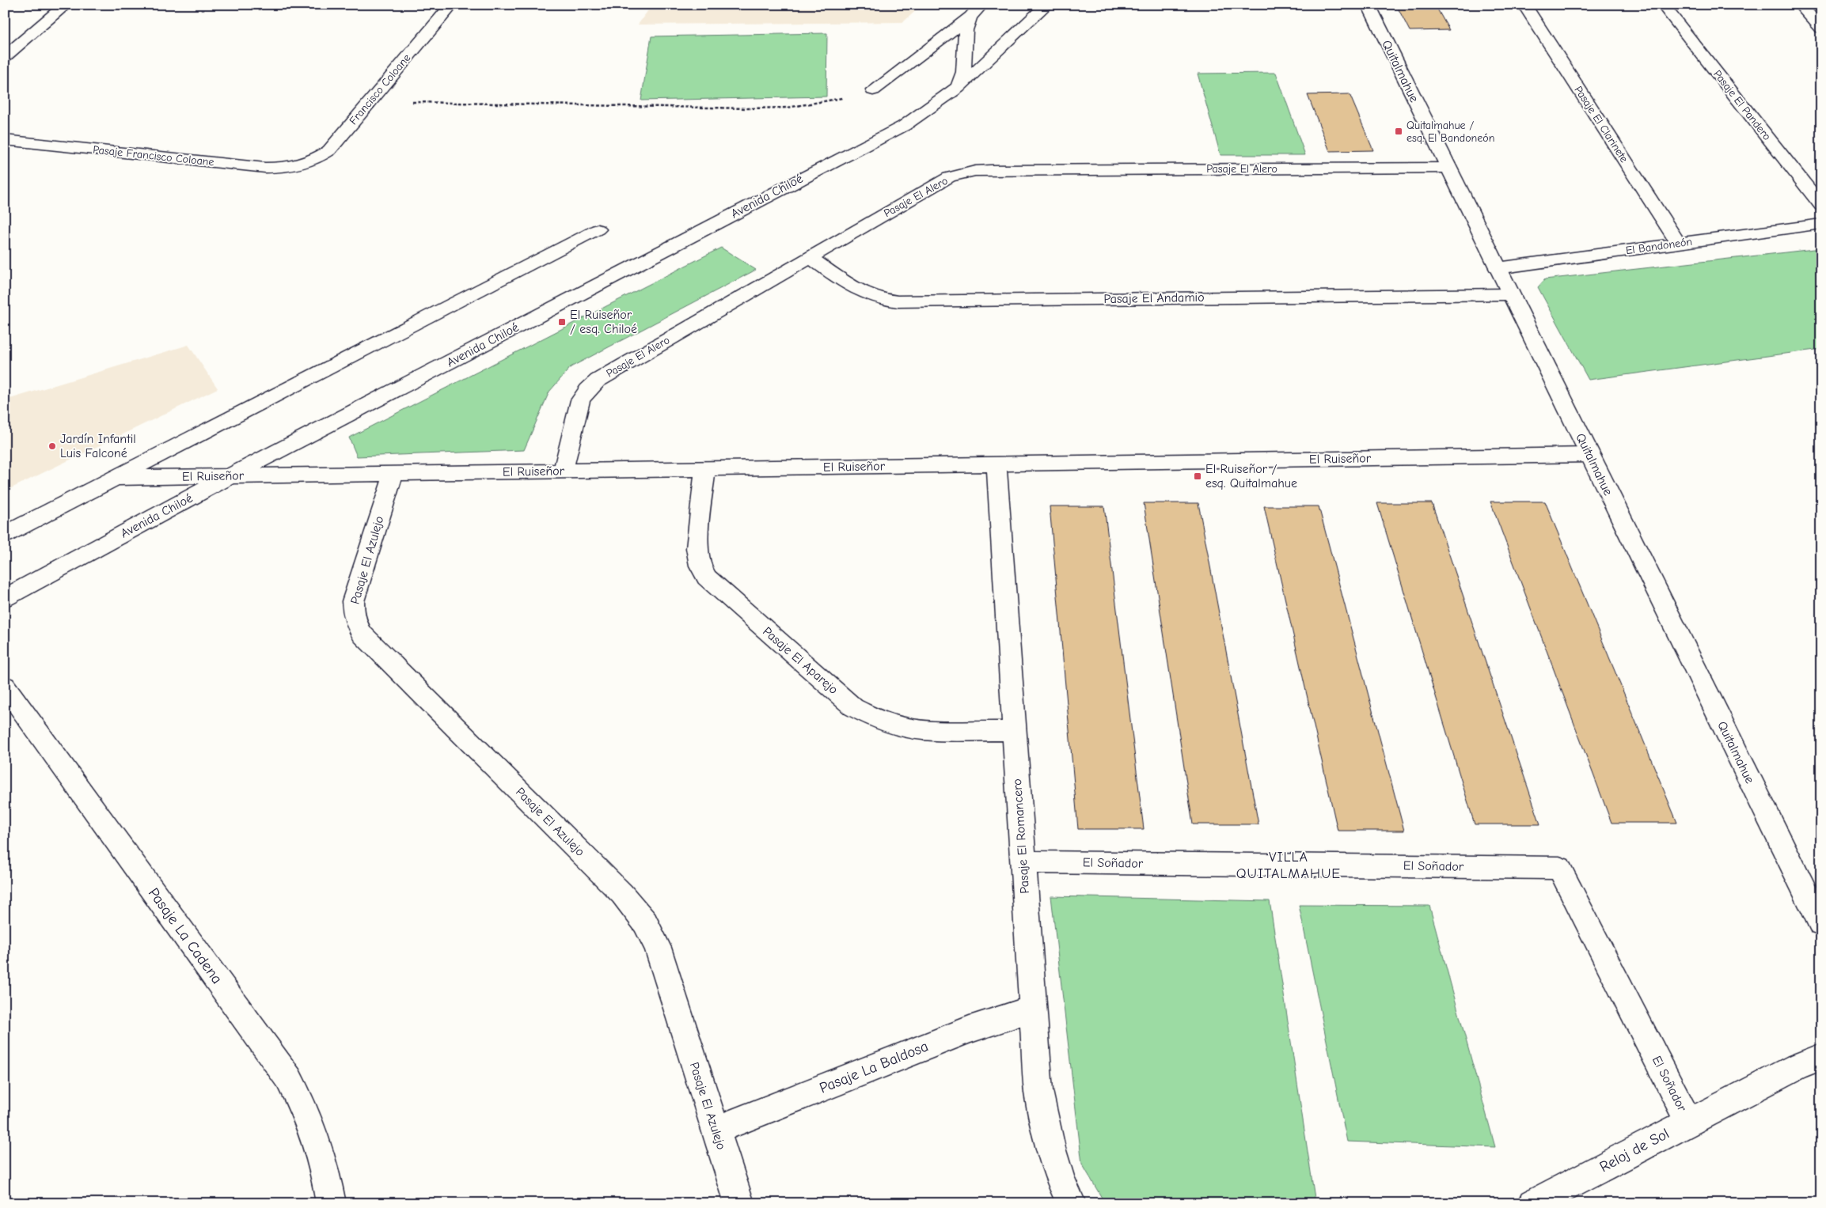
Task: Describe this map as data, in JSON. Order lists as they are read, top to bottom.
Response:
{
  "streets": {
    "street": [
      "Quitalmahue",
      "Francisco Coloane",
      "Pasaje El Pandero",
      "Pasaje El Clarinete",
      "Pasaje Francisco Coloane",
      "Pasaje El Alero",
      "Avenida Chiloé",
      "El Bandoneón",
      "Pasaje El Andamio",
      "El Ruiseñor",
      "Pasaje El Azulejo",
      "Pasaje El Aparejo",
      "Pasaje El Romancero",
      "El Soñador",
      "Pasaje La Cadena",
      "Pasaje La Baldosa",
      "Reloj de Sol"
    ]
  },
  "crossings": [
    ["Quitalmahue", "Pasaje El Alero"],
    ["Quitalmahue", "El Bandoneón"],
    ["Quitalmahue", "Pasaje El Andamio"],
    ["Quitalmahue", "El Ruiseñor"],
    ["Francisco Coloane", "Pasaje Francisco Coloane"],
    ["Pasaje El Clarinete", "El Bandoneón"],
    ["Pasaje El Alero", "Pasaje El Andamio"],
    ["Pasaje El Alero", "El Ruiseñor"],
    ["Avenida Chiloé", "El Ruiseñor"],
    ["El Ruiseñor", "Pasaje El Azulejo"],
    ["El Ruiseñor", "Pasaje El Aparejo"],
    ["El Ruiseñor", "Pasaje El Romancero"],
    ["Pasaje El Azulejo", "Pasaje La Baldosa"],
    ["Pasaje El Aparejo", "Pasaje El Romancero"],
    ["Pasaje El Romancero", "El Soñador"],
    ["Pasaje El Romancero", "Pasaje La Baldosa"],
    ["El Soñador", "Reloj de Sol"]
  ],
  "districts": ["VILLA QUITALMAHUE"],
  "places": {
    "transit": ["Quitalmahue / esq. El Bandoneón", "El Ruiseñor / esq. Chiloé", "El Ruiseñor / esq. Quitalmahue"],
    "other": ["Jardín Infantil Luis Falconé"]
  }
}
